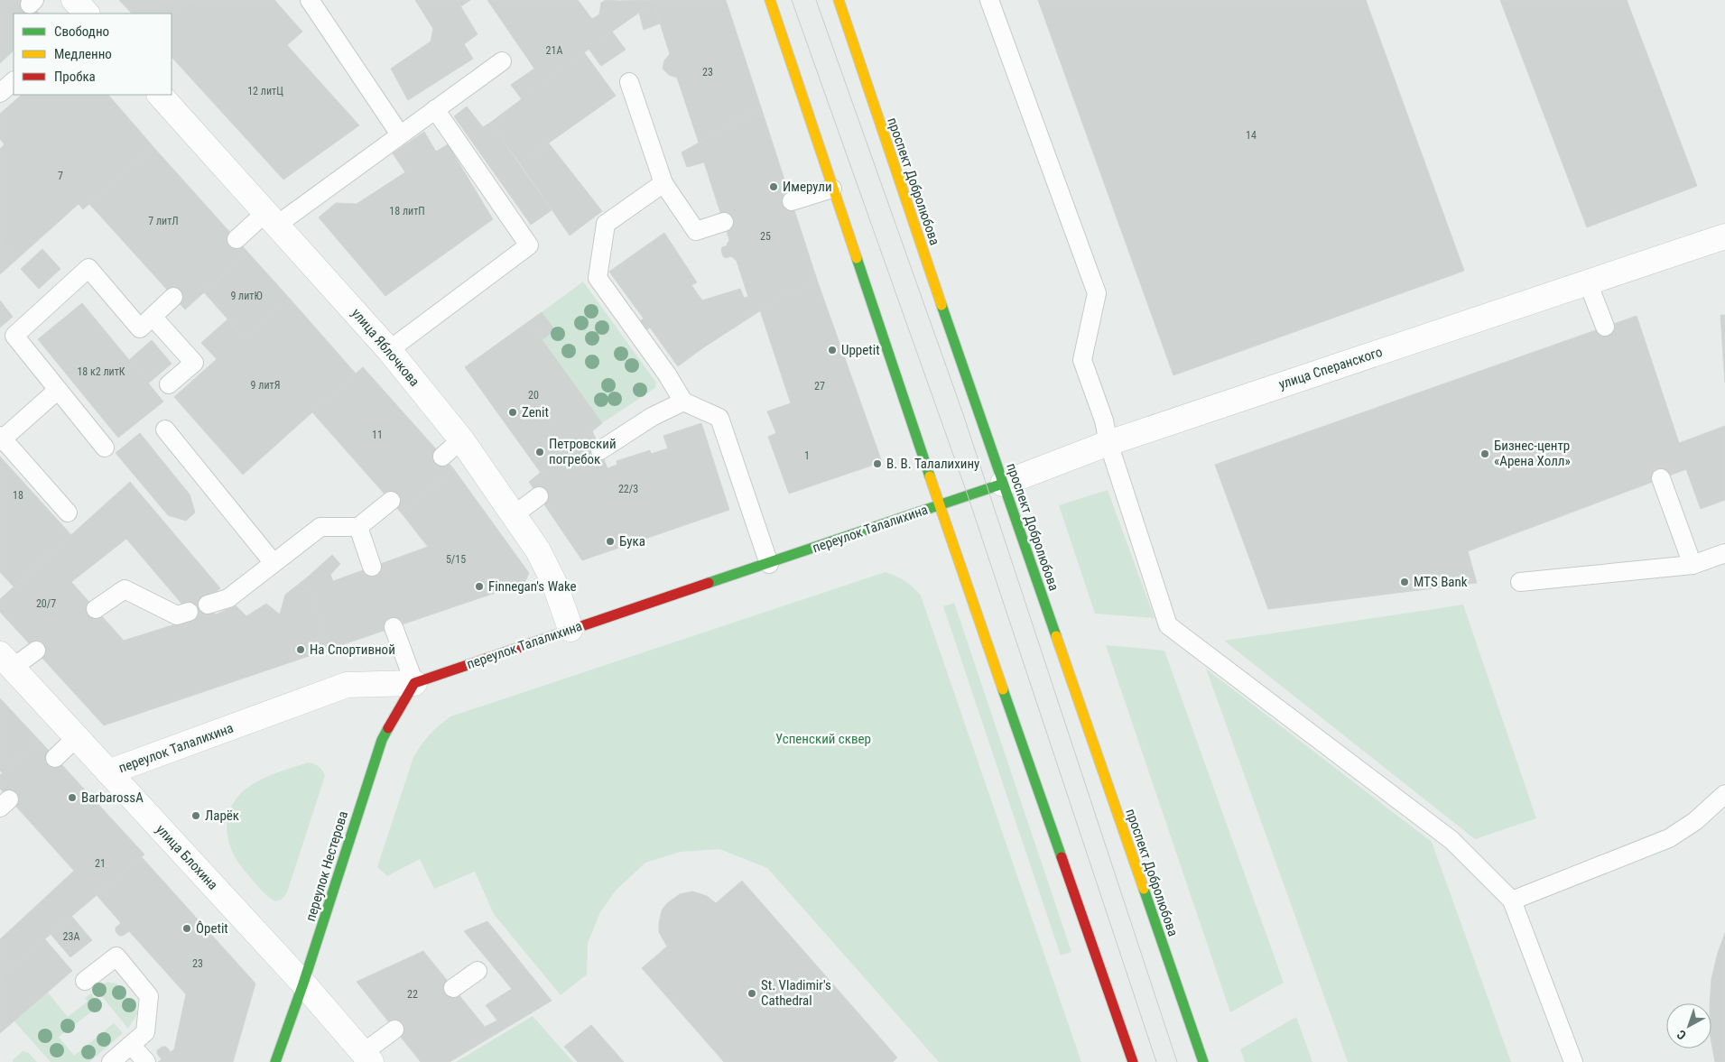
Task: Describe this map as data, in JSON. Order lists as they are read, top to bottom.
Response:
{
  "streets": {
    "main road": [
      "проспект Добролюбова",
      "улица Сперанского",
      "переулок Талалихина",
      "переулок Нестерова"
    ],
    "street": ["улица Яблочкова", "улица Блохина"]
  },
  "crossings": [
    ["проспект Добролюбова", "улица Сперанского"],
    ["улица Яблочкова", "переулок Талалихина"],
    ["улица Сперанского", "переулок Талалихина"],
    ["переулок Талалихина", "улица Блохина"],
    ["переулок Талалихина", "переулок Нестерова"],
    ["улица Блохина", "переулок Нестерова"]
  ],
  "parks": ["Успенский сквер"],
  "places": [
    "Имерули",
    "Uppetit",
    "Zenit",
    "Петровский погребок",
    "Бизнес-центр «Арена Холл»",
    "В. В. Талалихину",
    "Бука",
    "МТS Bank",
    "Finnegan's Wake",
    "На Спортивной",
    "BarbarossA",
    "Ларёк",
    "Ôpetit",
    "St. Vladimir's Cathedral"
  ],
  "house_numbers": [
    "21А",
    "23",
    "12 литЦ",
    "14",
    "7",
    "18 литП",
    "7 литЛ",
    "25",
    "9 литЮ",
    "18 к2 литК",
    "9 литЯ",
    "27",
    "20",
    "11",
    "1",
    "22/3",
    "18",
    "5/15",
    "20/7",
    "21",
    "23А",
    "23",
    "22"
  ],
  "legend": ["Свободно", "Медленно", "Пробка"],
  "north": "bottom left"
}
